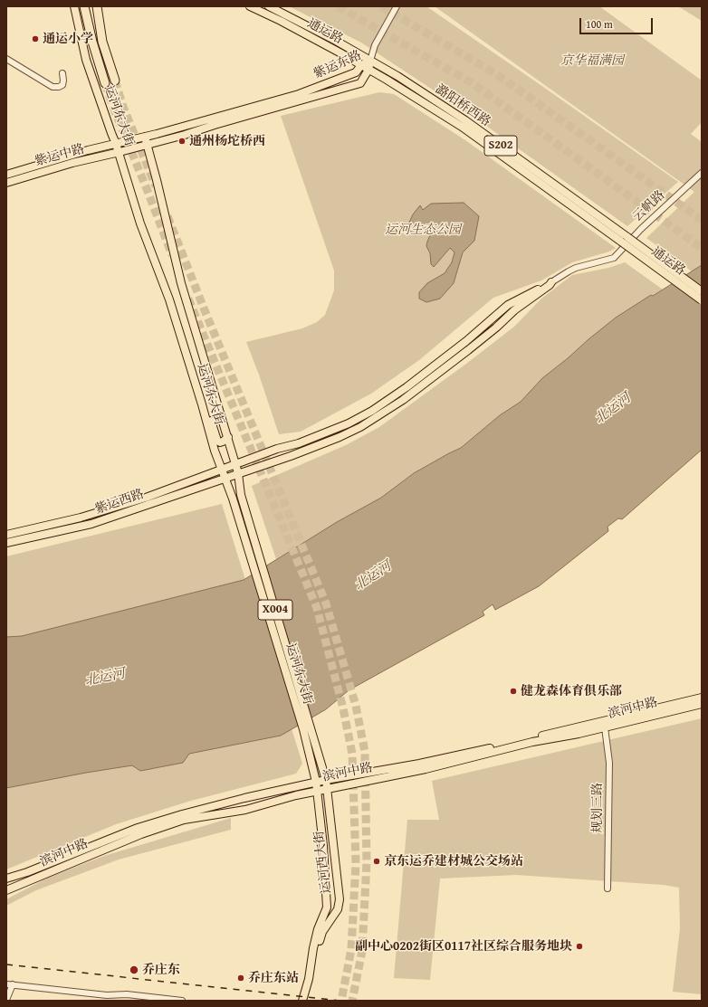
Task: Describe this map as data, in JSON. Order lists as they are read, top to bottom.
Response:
{
  "streets": {
    "main road": [
      "通运路",
      "紫运东路",
      "潞阳桥西路",
      "运河东大街",
      "S202",
      "紫运中路",
      "紫运西路",
      "X004",
      "滨河中路",
      "运河西大街"
    ],
    "street": ["云帆路", "规划三路"]
  },
  "crossings": [
    ["通运路", "紫运东路"],
    ["通运路", "潞阳桥西路"],
    ["紫运东路", "潞阳桥西路"],
    ["紫运东路", "运河东大街"],
    ["紫运东路", "紫运中路"],
    ["运河东大街", "紫运中路"],
    ["运河东大街", "紫运西路"],
    ["运河东大街", "滨河中路"],
    ["运河东大街", "运河西大街"],
    ["云帆路", "紫运西路"],
    ["滨河中路", "规划三路"],
    ["滨河中路", "运河西大街"]
  ],
  "water": ["北运河"],
  "parks": ["京华福满园", "运河生态公园"],
  "places": [
    "通运小学",
    "通州杨坨桥西",
    "健龙森体育俱乐部",
    "京东运乔建材城公交场站",
    "副中心0202街区0117社区综合服务地块",
    "乔庄东",
    "乔庄东站"
  ],
  "scale_bar": "100 m"
}
